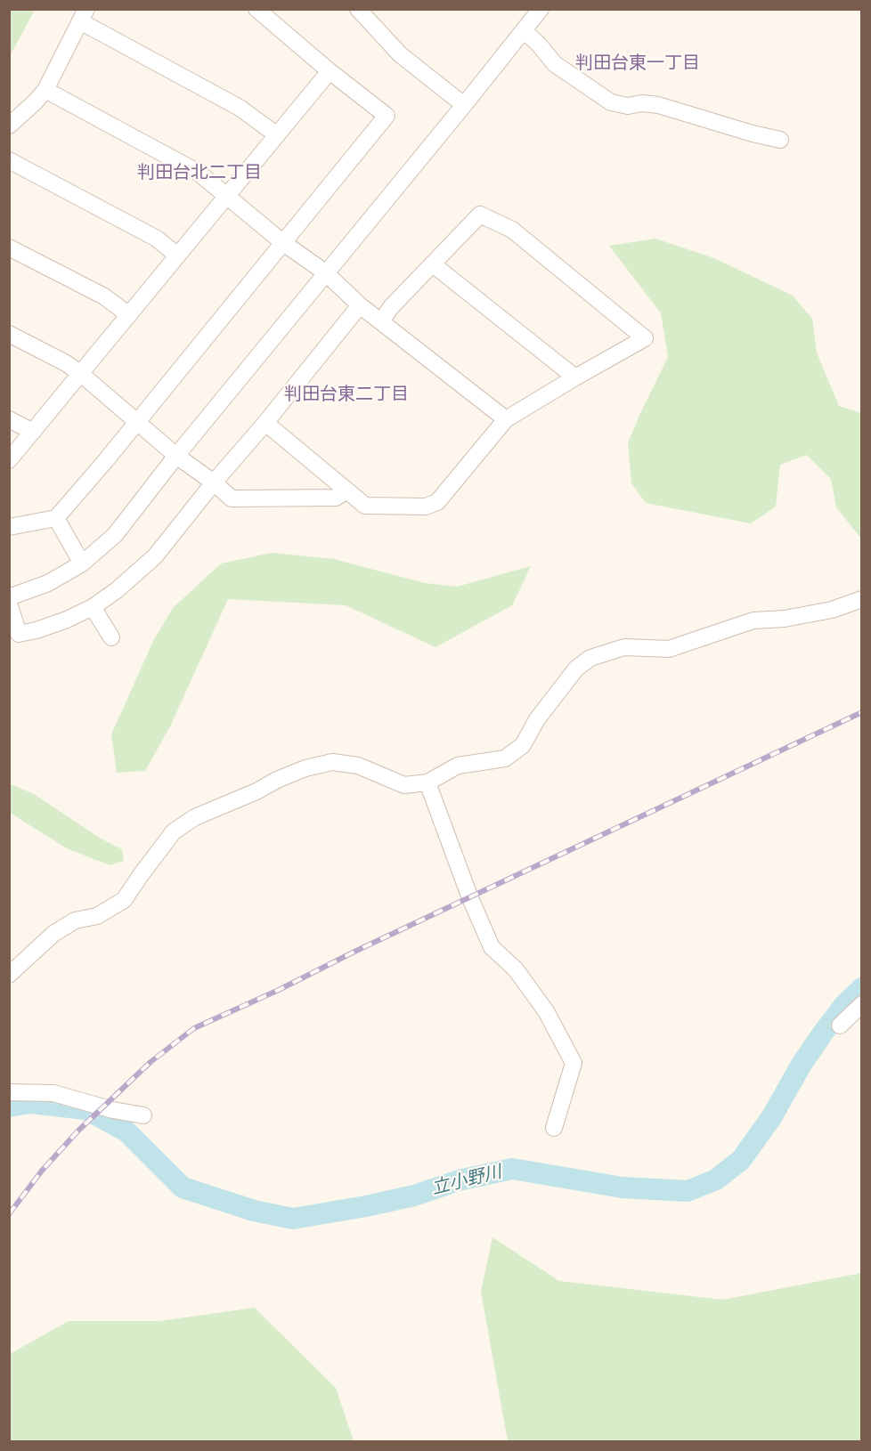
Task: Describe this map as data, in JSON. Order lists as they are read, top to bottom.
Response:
{
  "districts": ["判田台東一丁目", "判田台北二丁目", "判田台東二丁目"],
  "water": ["立小野川"]
}
